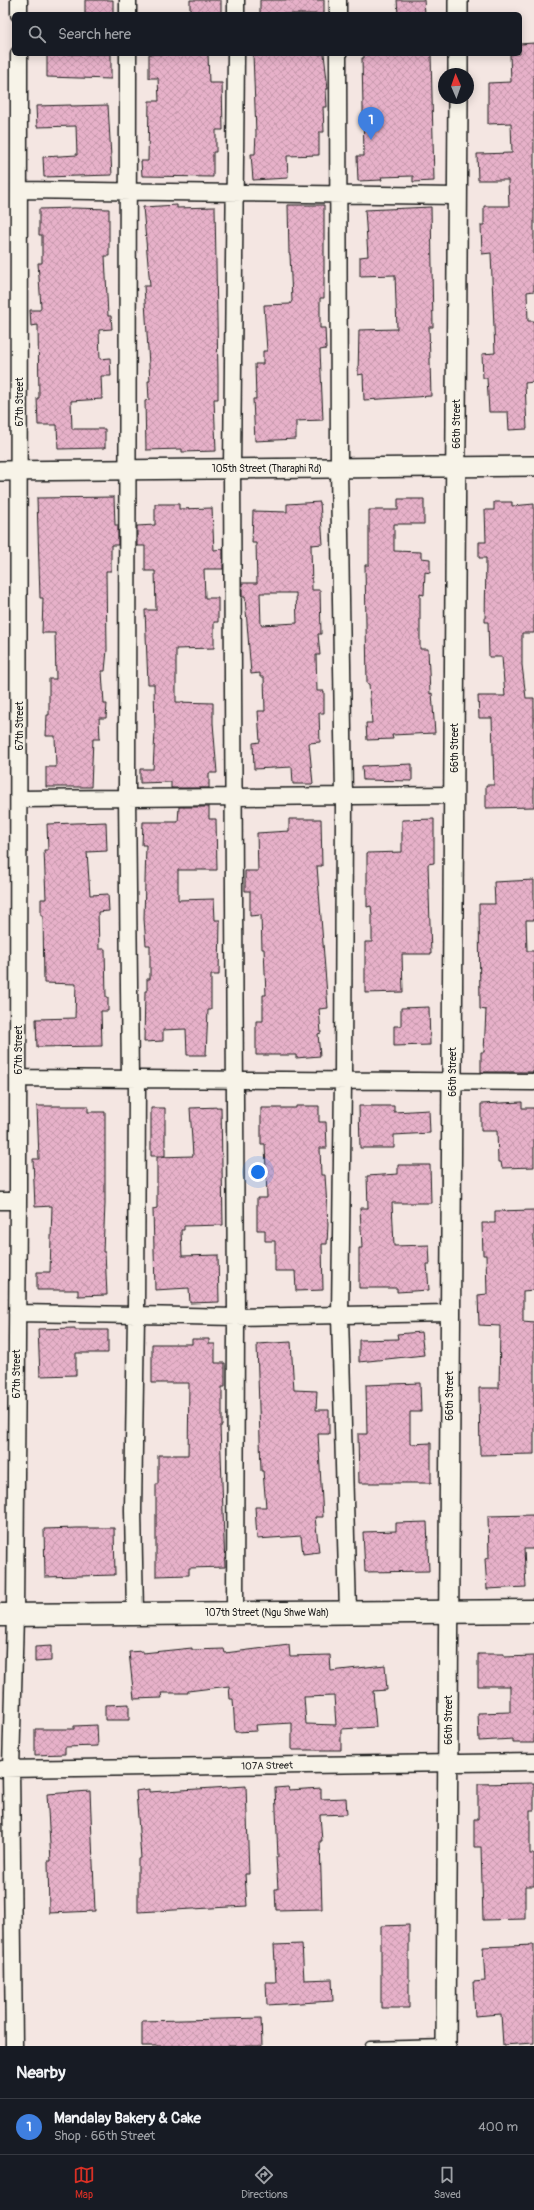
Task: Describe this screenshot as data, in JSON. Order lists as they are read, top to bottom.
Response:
{
  "streets": {
    "main road": ["107th Street (Ngu Shwe Wah)"],
    "street": [
      "67th Street",
      "66th Street",
      "105th Street (Tharaphi Rd)",
      "107A Street"
    ]
  },
  "crossings": [
    ["67th Street", "105th Street (Tharaphi Rd)"],
    ["67th Street", "107th Street (Ngu Shwe Wah)"],
    ["67th Street", "107A Street"],
    ["66th Street", "105th Street (Tharaphi Rd)"],
    ["66th Street", "107th Street (Ngu Shwe Wah)"],
    ["66th Street", "107A Street"]
  ],
  "north": "top",
  "page": {
    "search": "Search here",
    "pins": "1",
    "heading": "Nearby",
    "list": [
      {
        "mark": "1",
        "name": "Mandalay Bakery & Cake",
        "note": "Shop · 66th Street",
        "value": "400 m"
      }
    ],
    "nav": ["Map", "Directions", "Saved"]
  }
}
